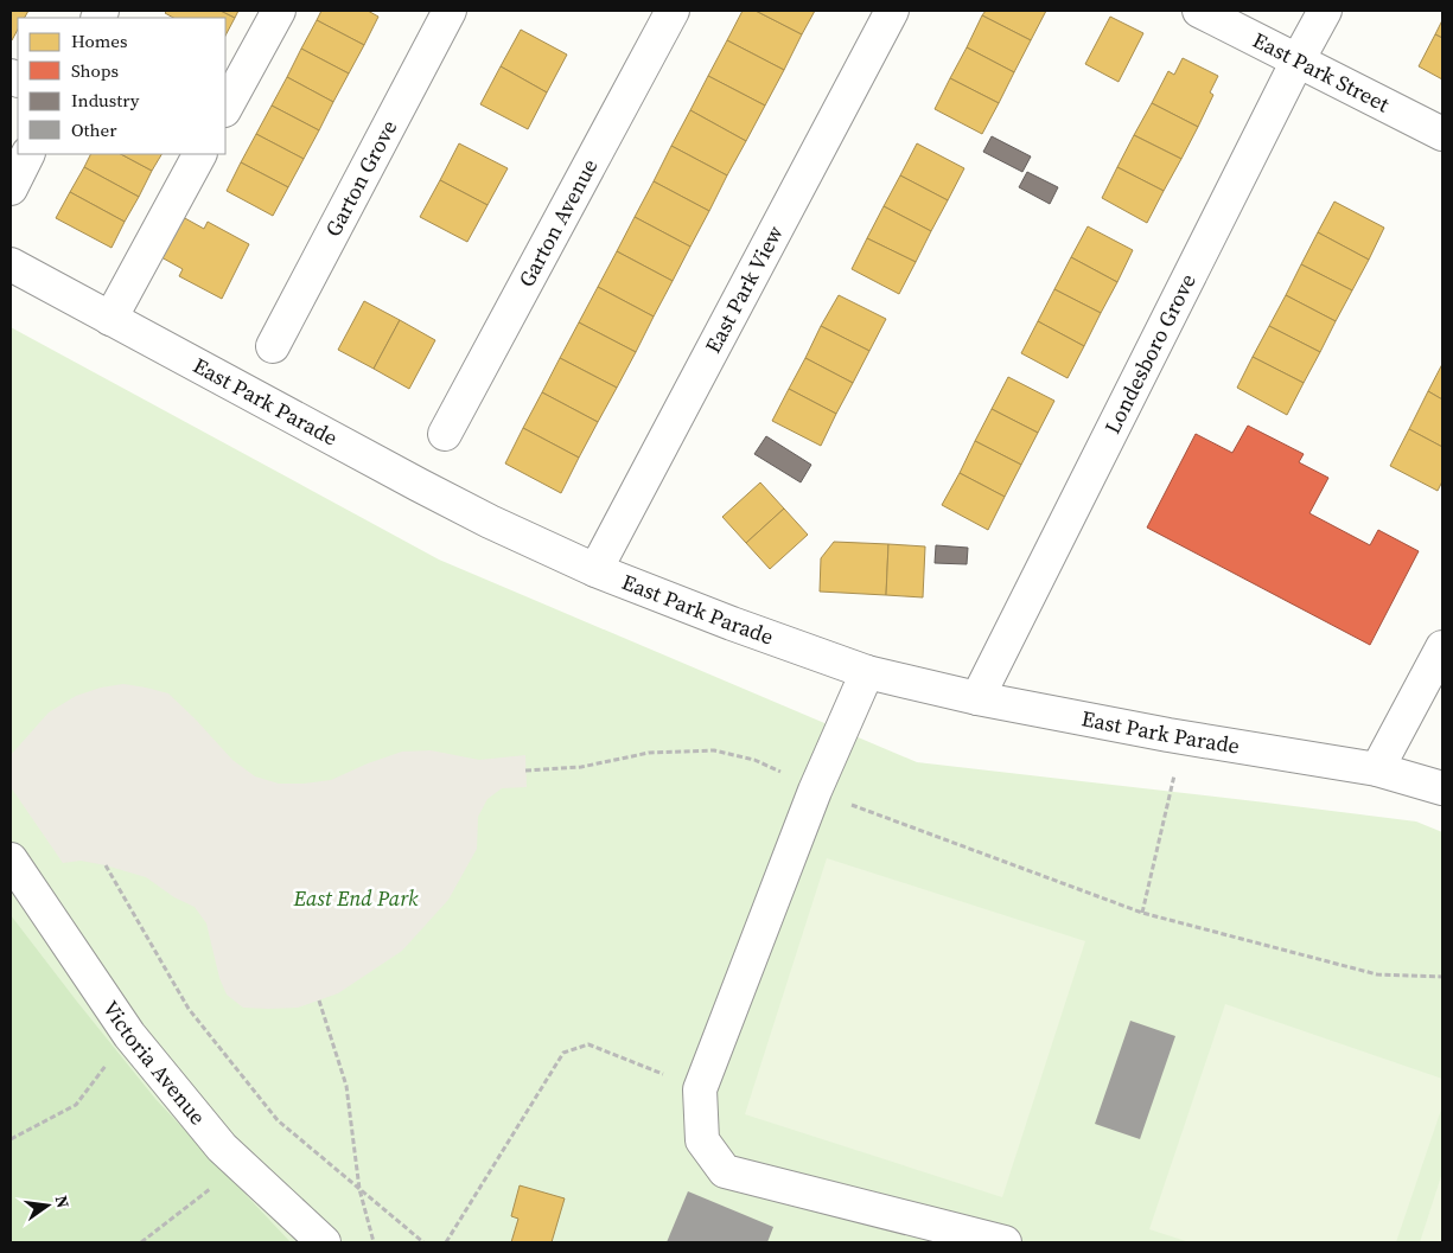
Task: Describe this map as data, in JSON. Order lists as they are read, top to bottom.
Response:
{
  "streets": {
    "street": [
      "East Park Street",
      "Garton Grove",
      "Garton Avenue",
      "East Park View",
      "Londesboro Grove",
      "East Park Parade",
      "Victoria Avenue"
    ]
  },
  "crossings": [
    ["East Park Street", "Londesboro Grove"],
    ["East Park View", "East Park Parade"],
    ["Londesboro Grove", "East Park Parade"]
  ],
  "parks": ["East End Park"],
  "legend": [
    "Homes",
    "Shops",
    "Industry",
    "Other"
  ],
  "north": "right"
}
